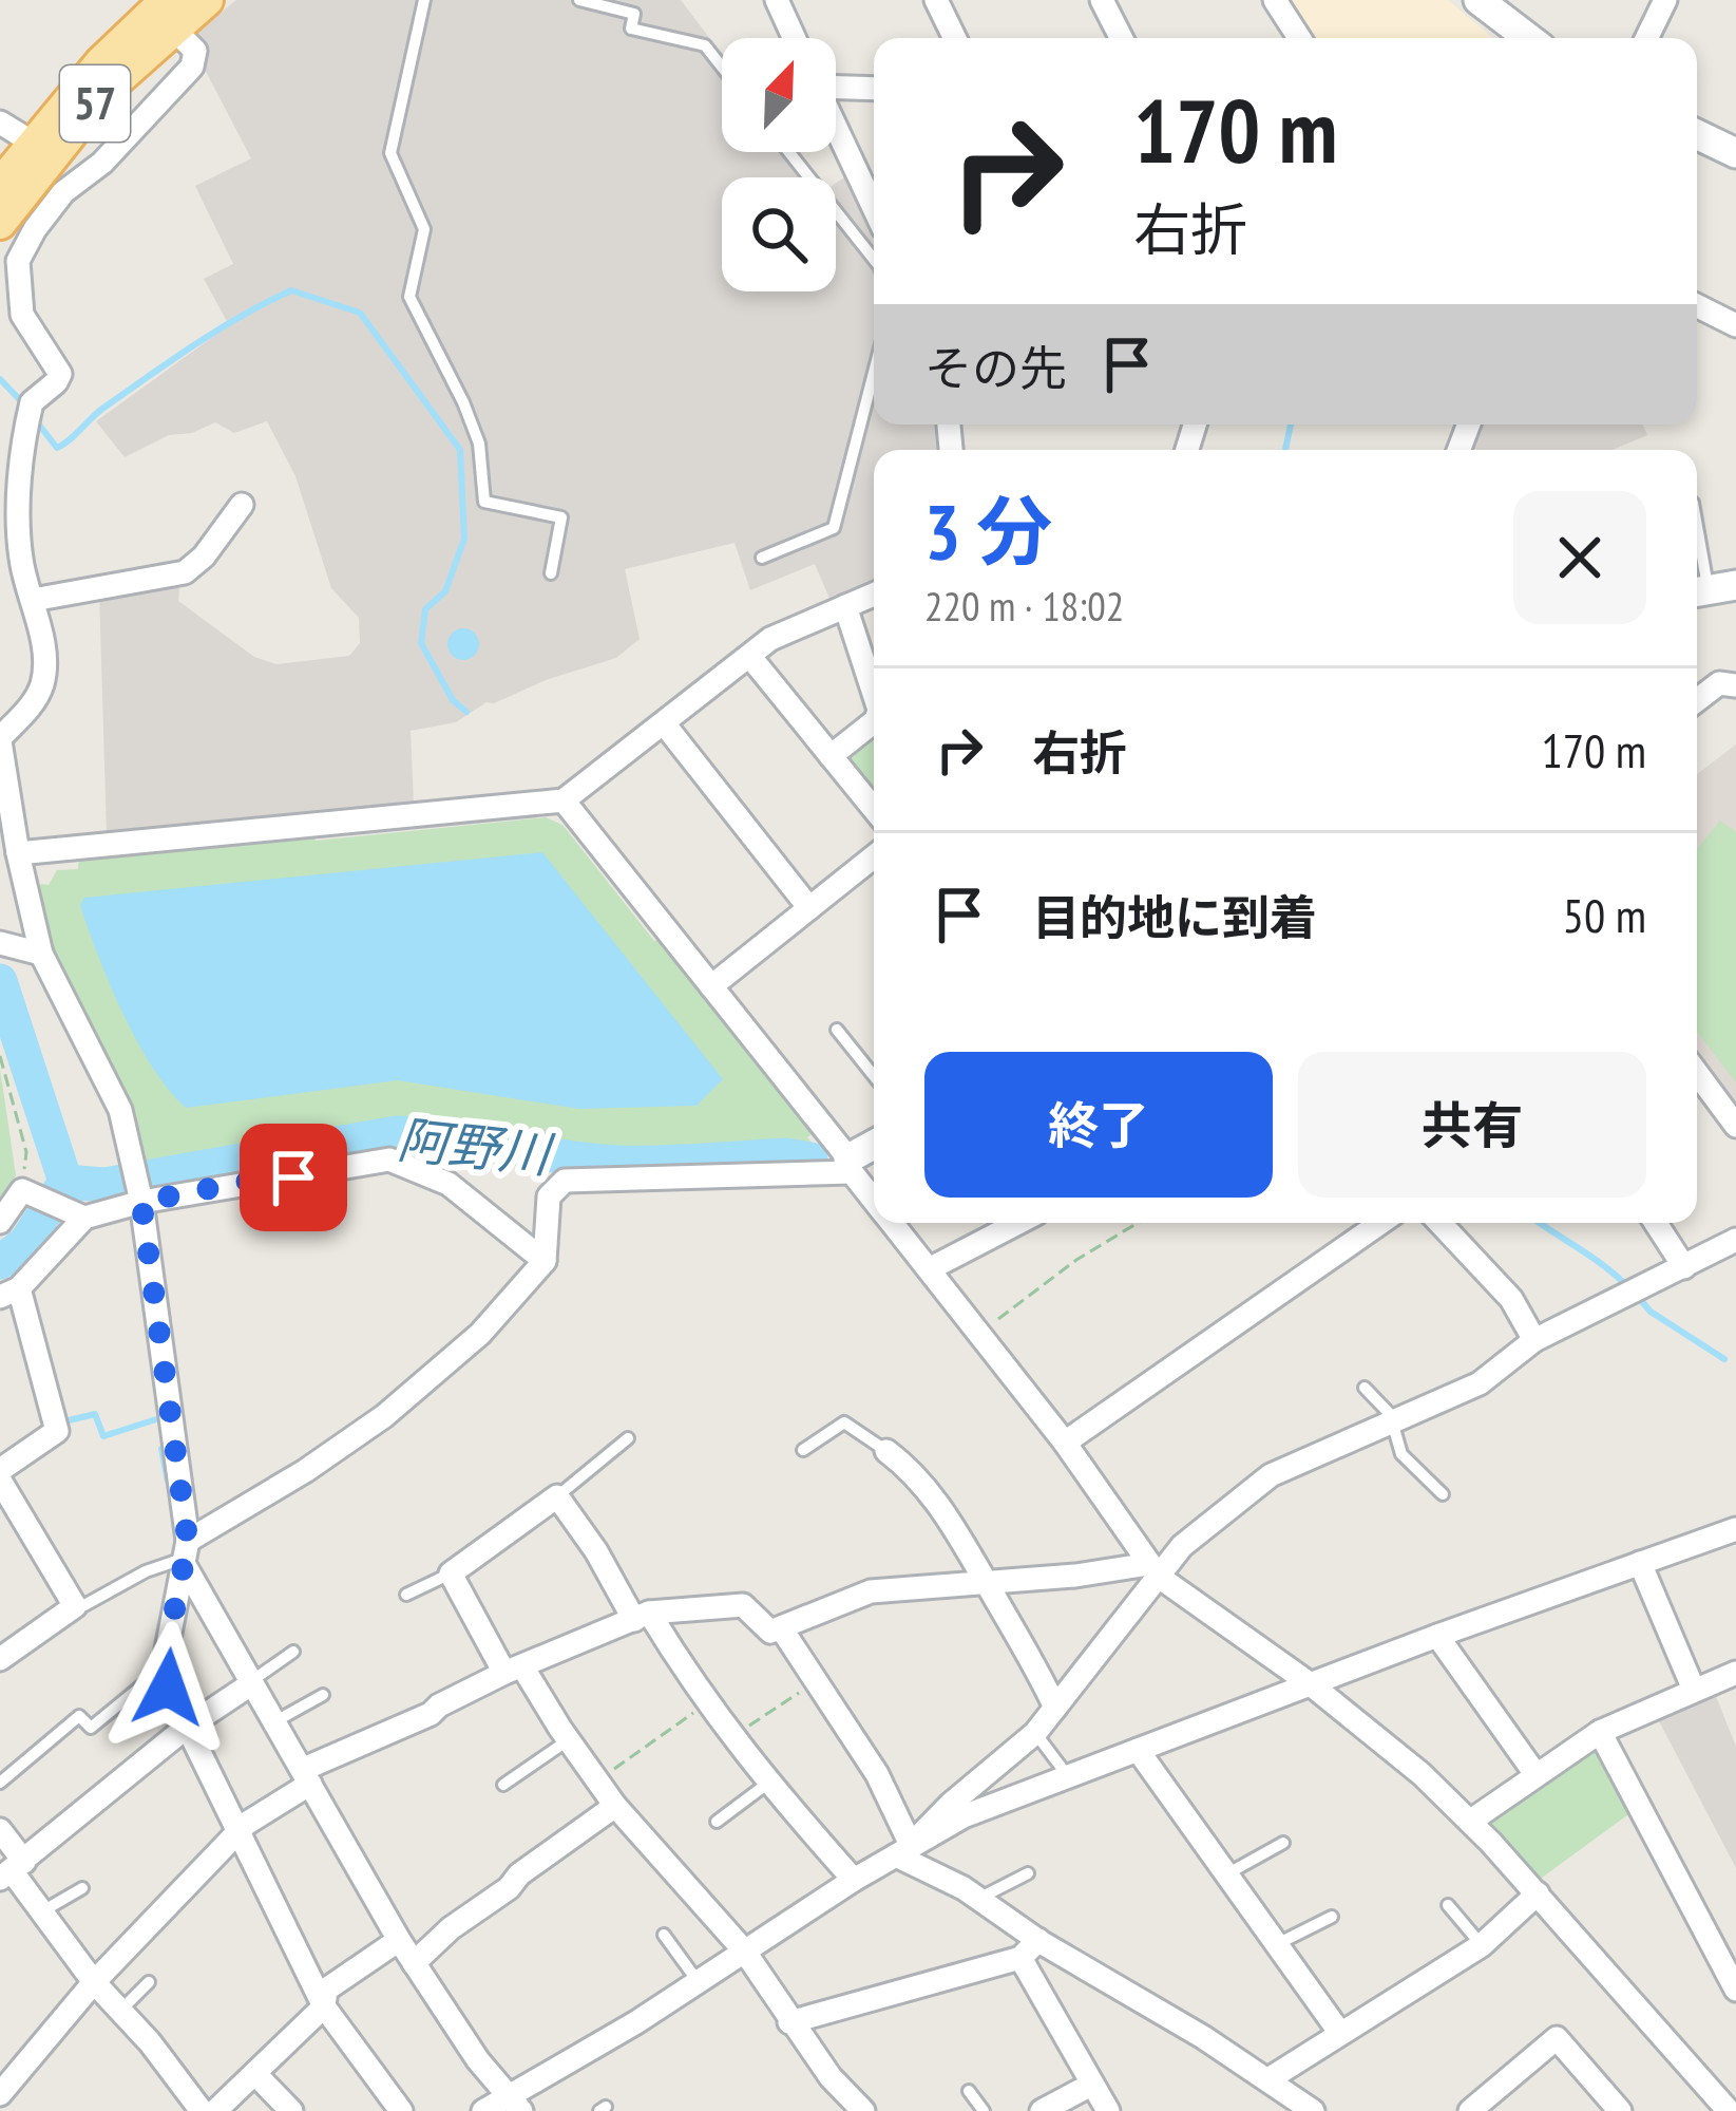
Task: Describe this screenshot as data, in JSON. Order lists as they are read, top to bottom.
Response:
{
  "streets": {
    "main road": ["57"]
  },
  "water": ["阿野川"],
  "north": "top right",
  "page": {
    "turn": ["170 m", "右折"],
    "then": "その先",
    "heading": ["3 分", "220 m · 18:02"],
    "list": [
      {
        "name": "右折",
        "value": "170 m"
      },
      {
        "name": "目的地に到着",
        "value": "50 m"
      }
    ],
    "buttons": ["終了", "共有"]
  }
}
